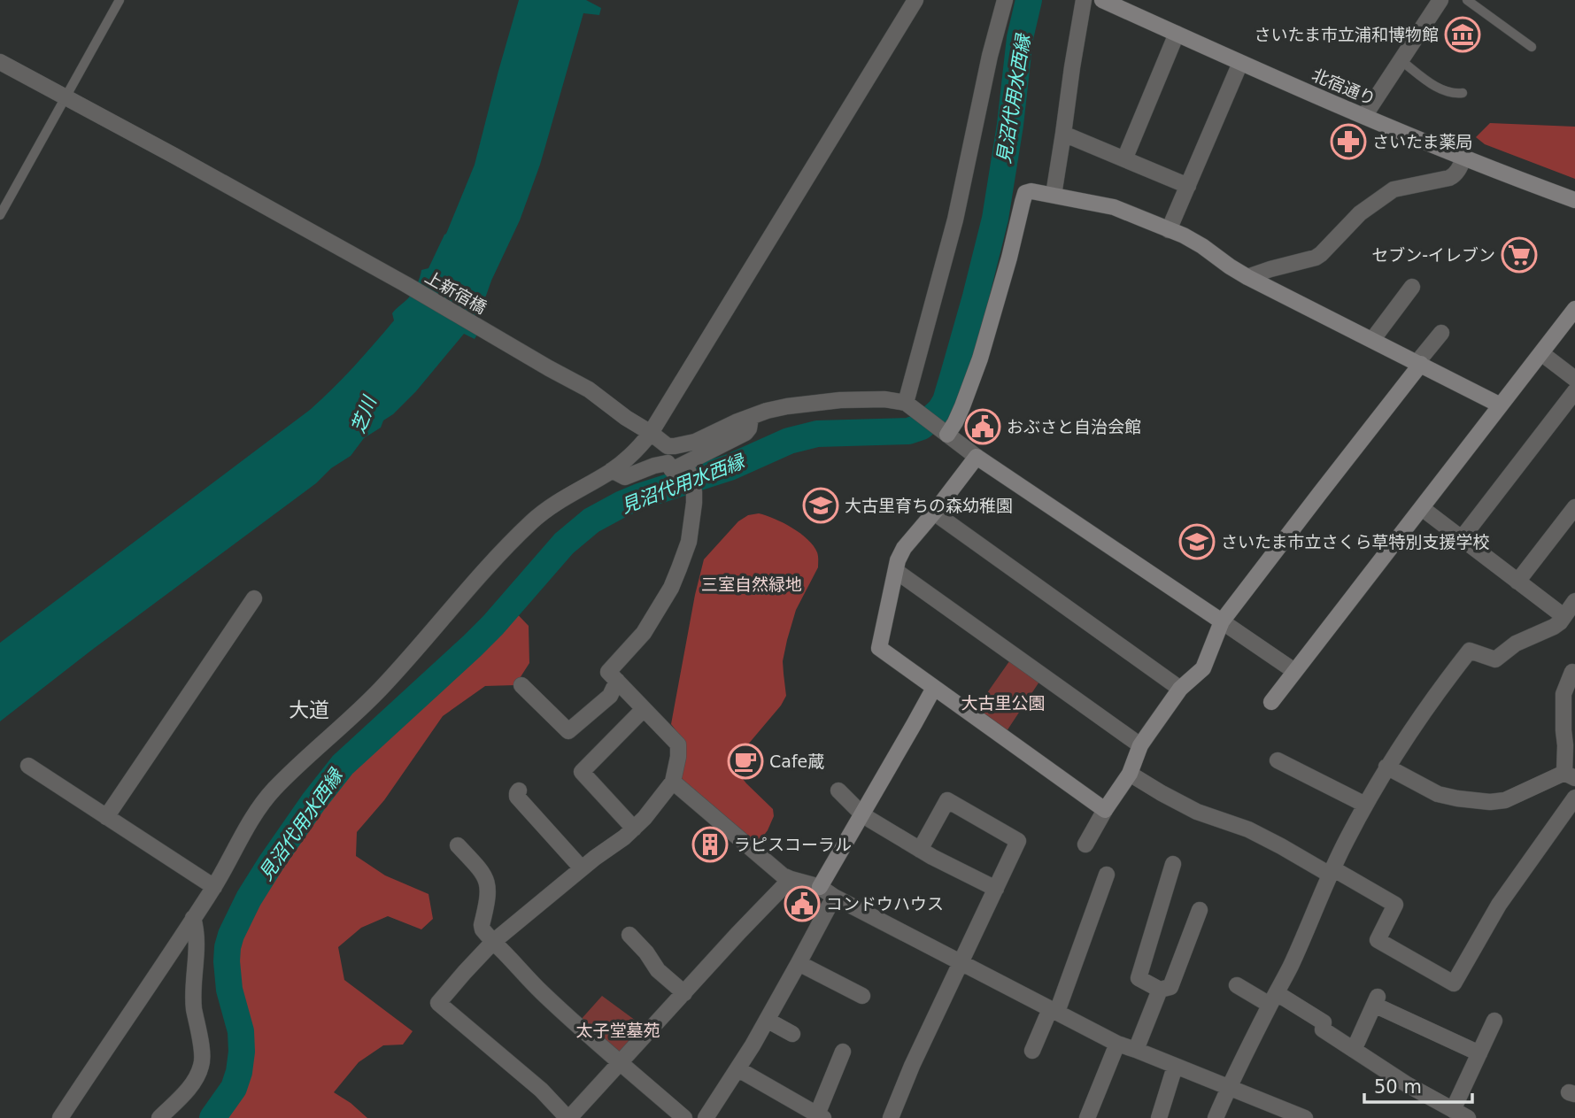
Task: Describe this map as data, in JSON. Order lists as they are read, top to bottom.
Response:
{
  "streets": {
    "street": ["北宿通り", "上新宿橋"]
  },
  "districts": ["大道"],
  "water": ["見沼代用水西縁", "芝川"],
  "parks": ["三室自然緑地", "大古里公園", "太子堂墓苑"],
  "places": {
    "museum": ["さいたま市立浦和博物館"],
    "pharmacy": ["さいたま薬局"],
    "supermarket": ["セブン-イレブン"],
    "public building": ["おぶさと自治会館", "コンドウハウス"],
    "school or university": ["大古里育ちの森幼稚園", "さいたま市立さくら草特別支援学校"],
    "cafe": ["Cafe蔵"],
    "building": ["ラピスコーラル"]
  },
  "scale_bar": "50 m"
}
